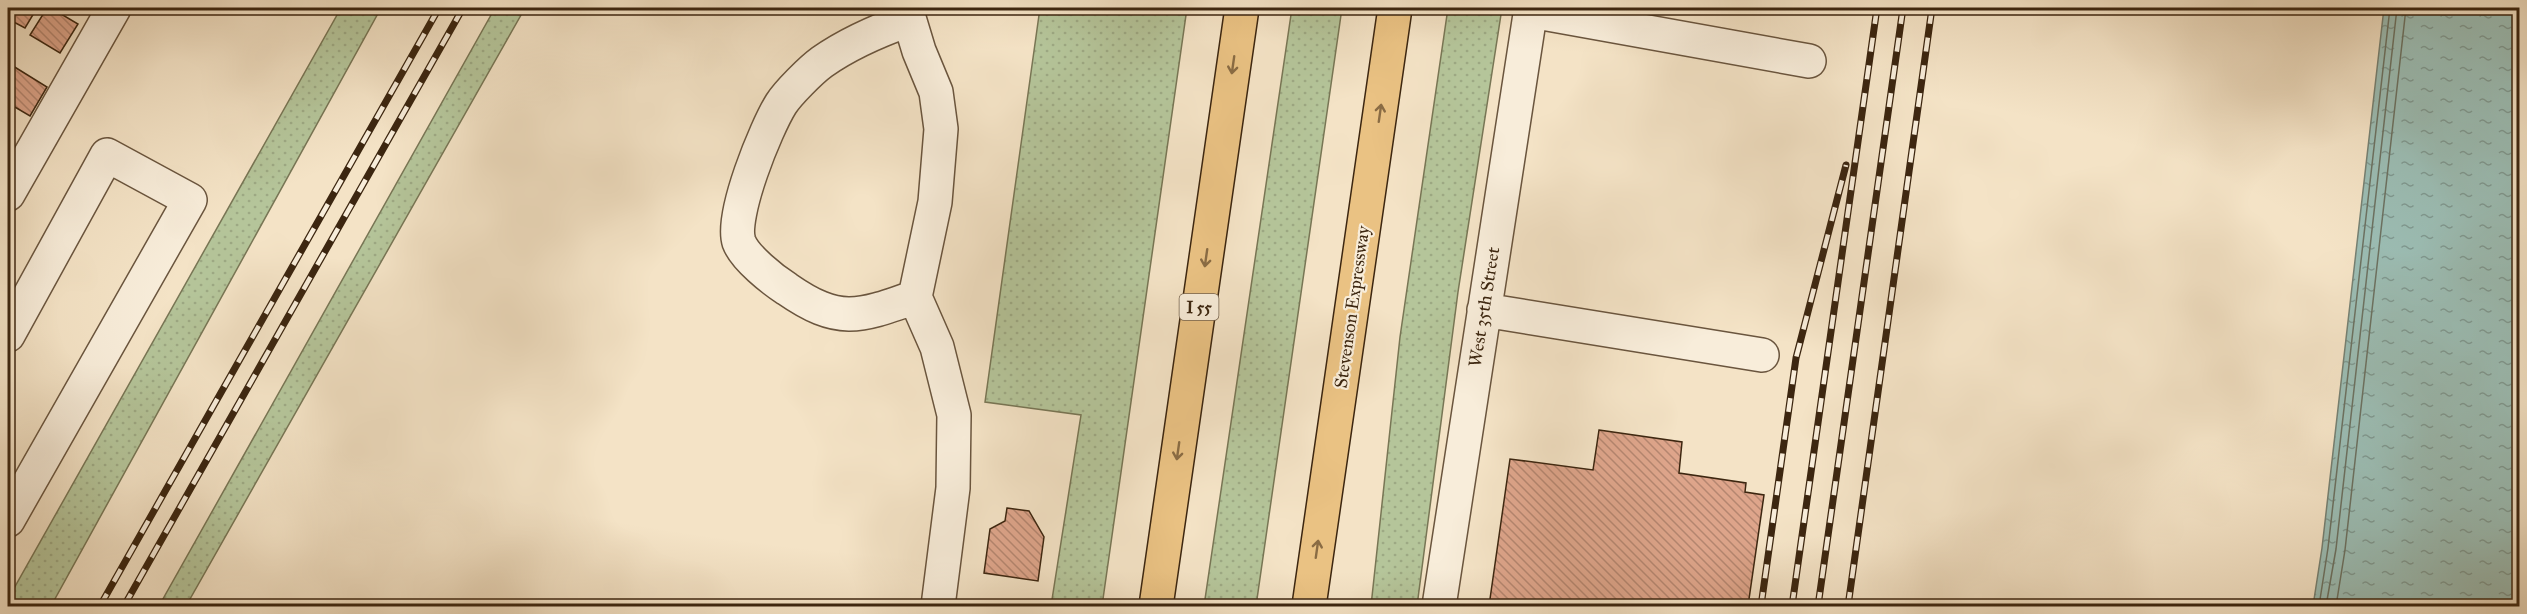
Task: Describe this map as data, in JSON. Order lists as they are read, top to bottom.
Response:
{
  "streets": {
    "highway": ["I 55", "Stevenson Expressway"],
    "street": ["West 35th Street"]
  }
}
